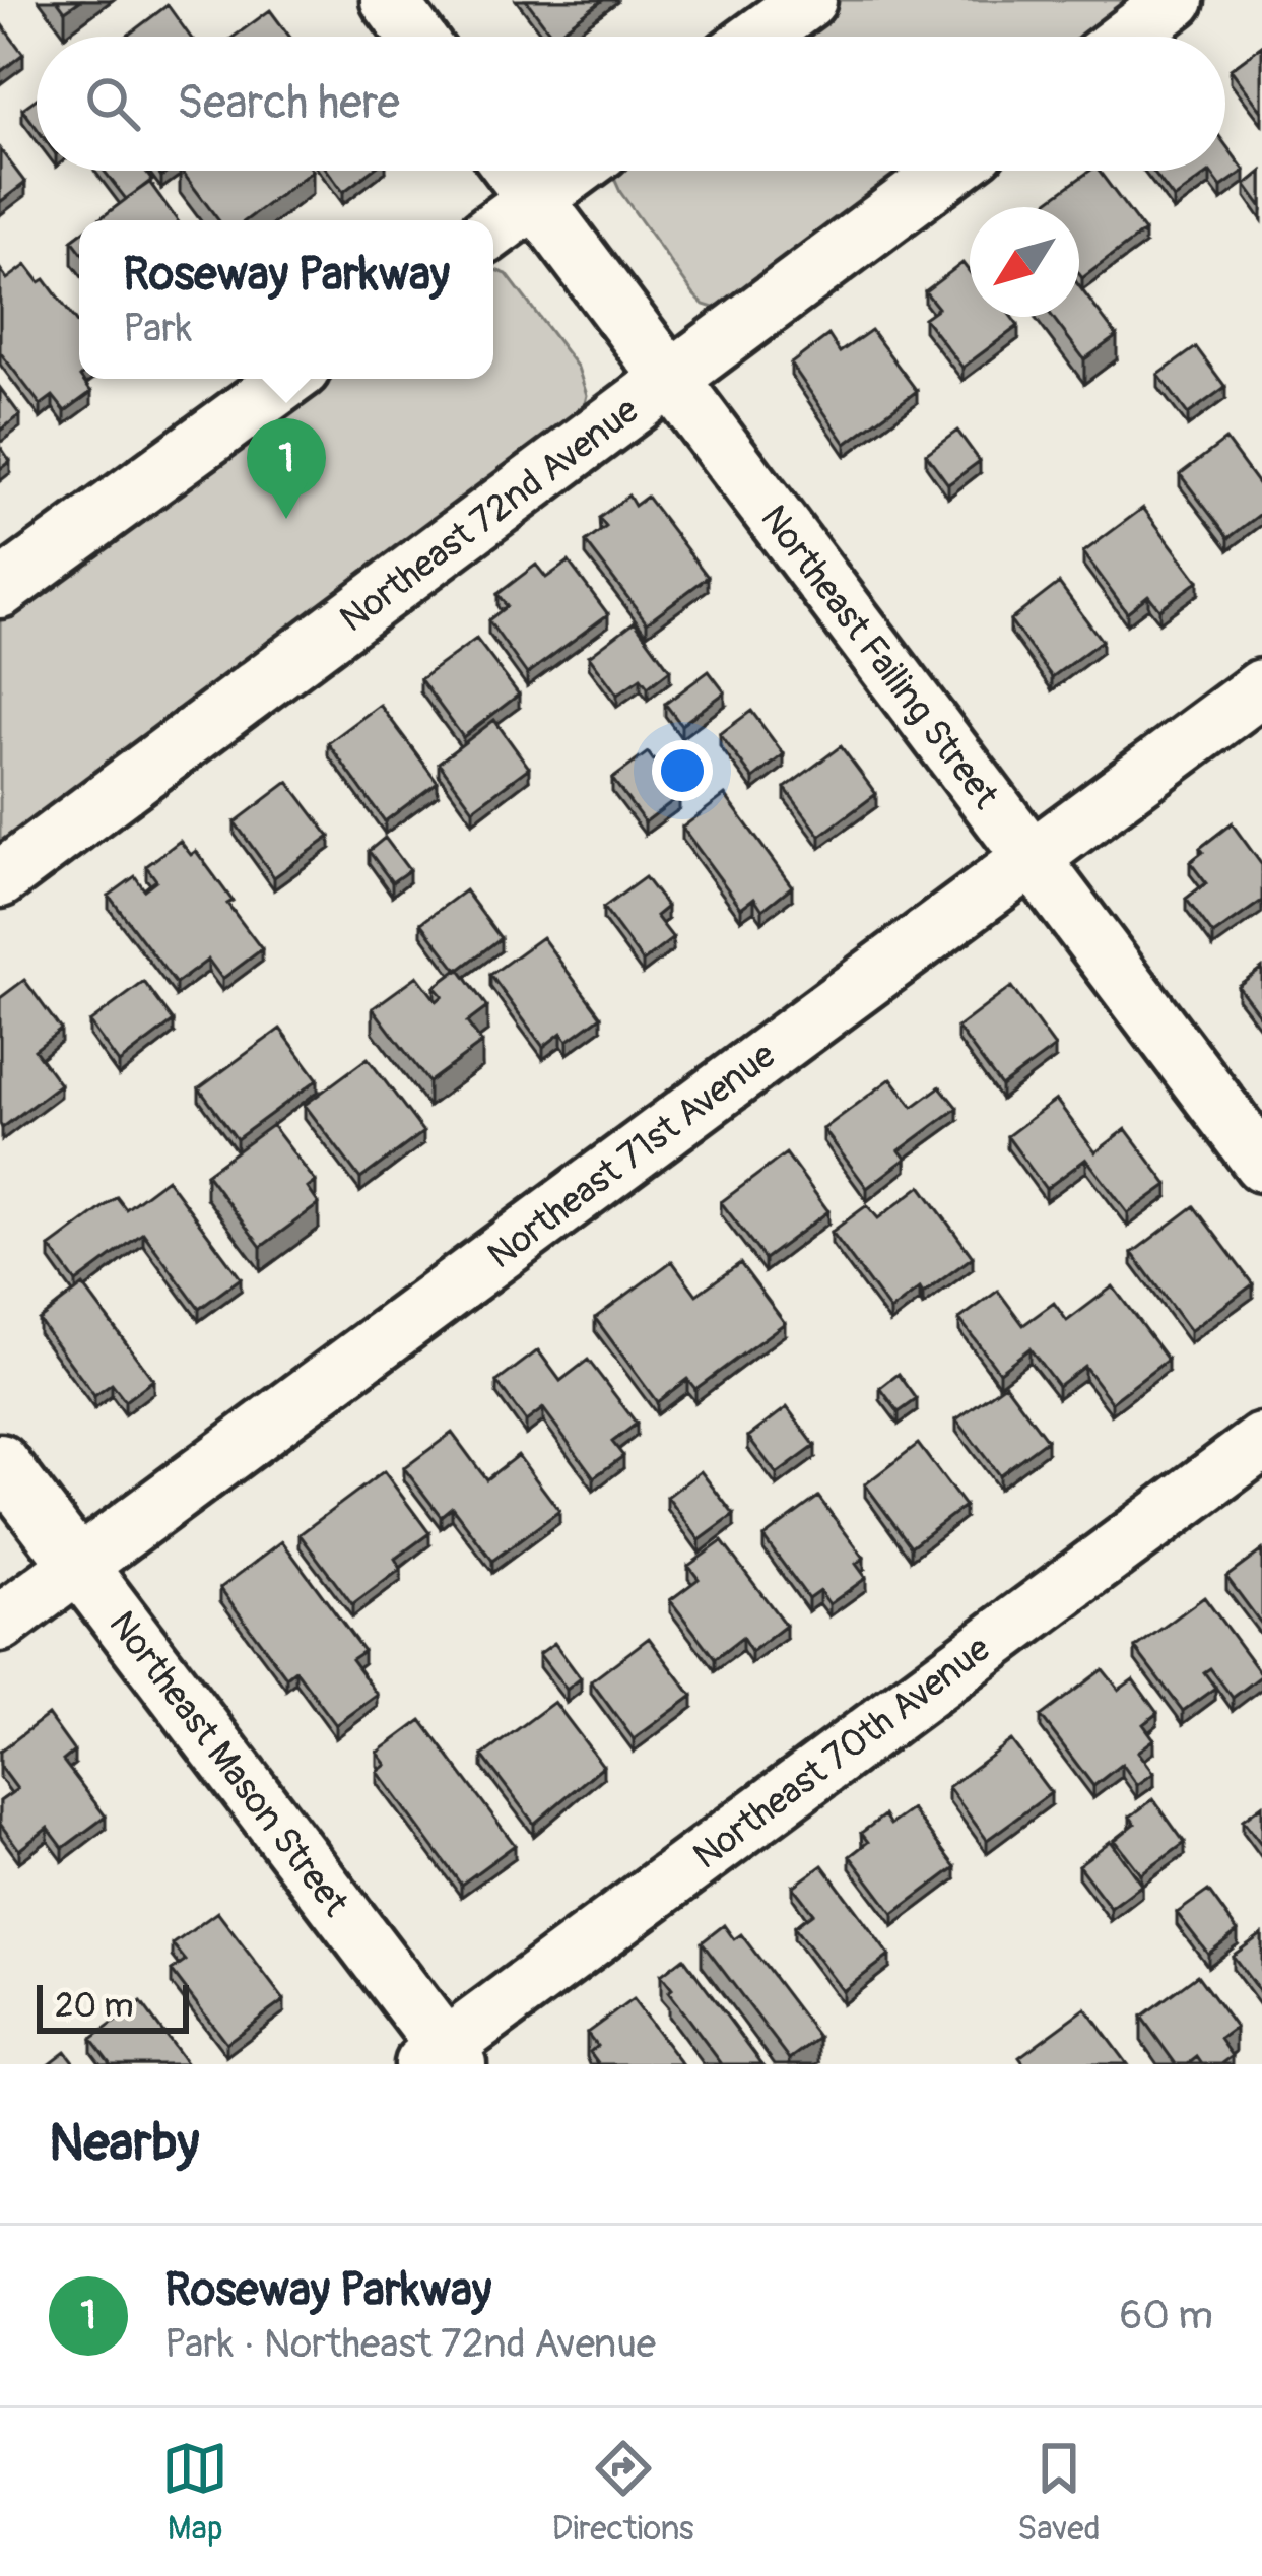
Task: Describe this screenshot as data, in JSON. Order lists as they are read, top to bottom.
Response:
{
  "streets": {
    "street": [
      "Northeast 72nd Avenue",
      "Northeast Failing Street",
      "Northeast 71st Avenue",
      "Northeast 70th Avenue",
      "Northeast Mason Street"
    ]
  },
  "crossings": [
    ["Northeast 72nd Avenue", "Northeast Failing Street"],
    ["Northeast Failing Street", "Northeast 71st Avenue"],
    ["Northeast 71st Avenue", "Northeast Mason Street"],
    ["Northeast 70th Avenue", "Northeast Mason Street"]
  ],
  "scale_bar": "20 m",
  "north": "bottom left",
  "page": {
    "search": "Search here",
    "popup": ["Roseway Parkway", "Park"],
    "pins": "1",
    "scale": "20 m",
    "heading": "Nearby",
    "list": [
      {
        "mark": "1",
        "name": "Roseway Parkway",
        "note": "Park · Northeast 72nd Avenue",
        "value": "60 m"
      }
    ],
    "nav": ["Map", "Directions", "Saved"]
  }
}
